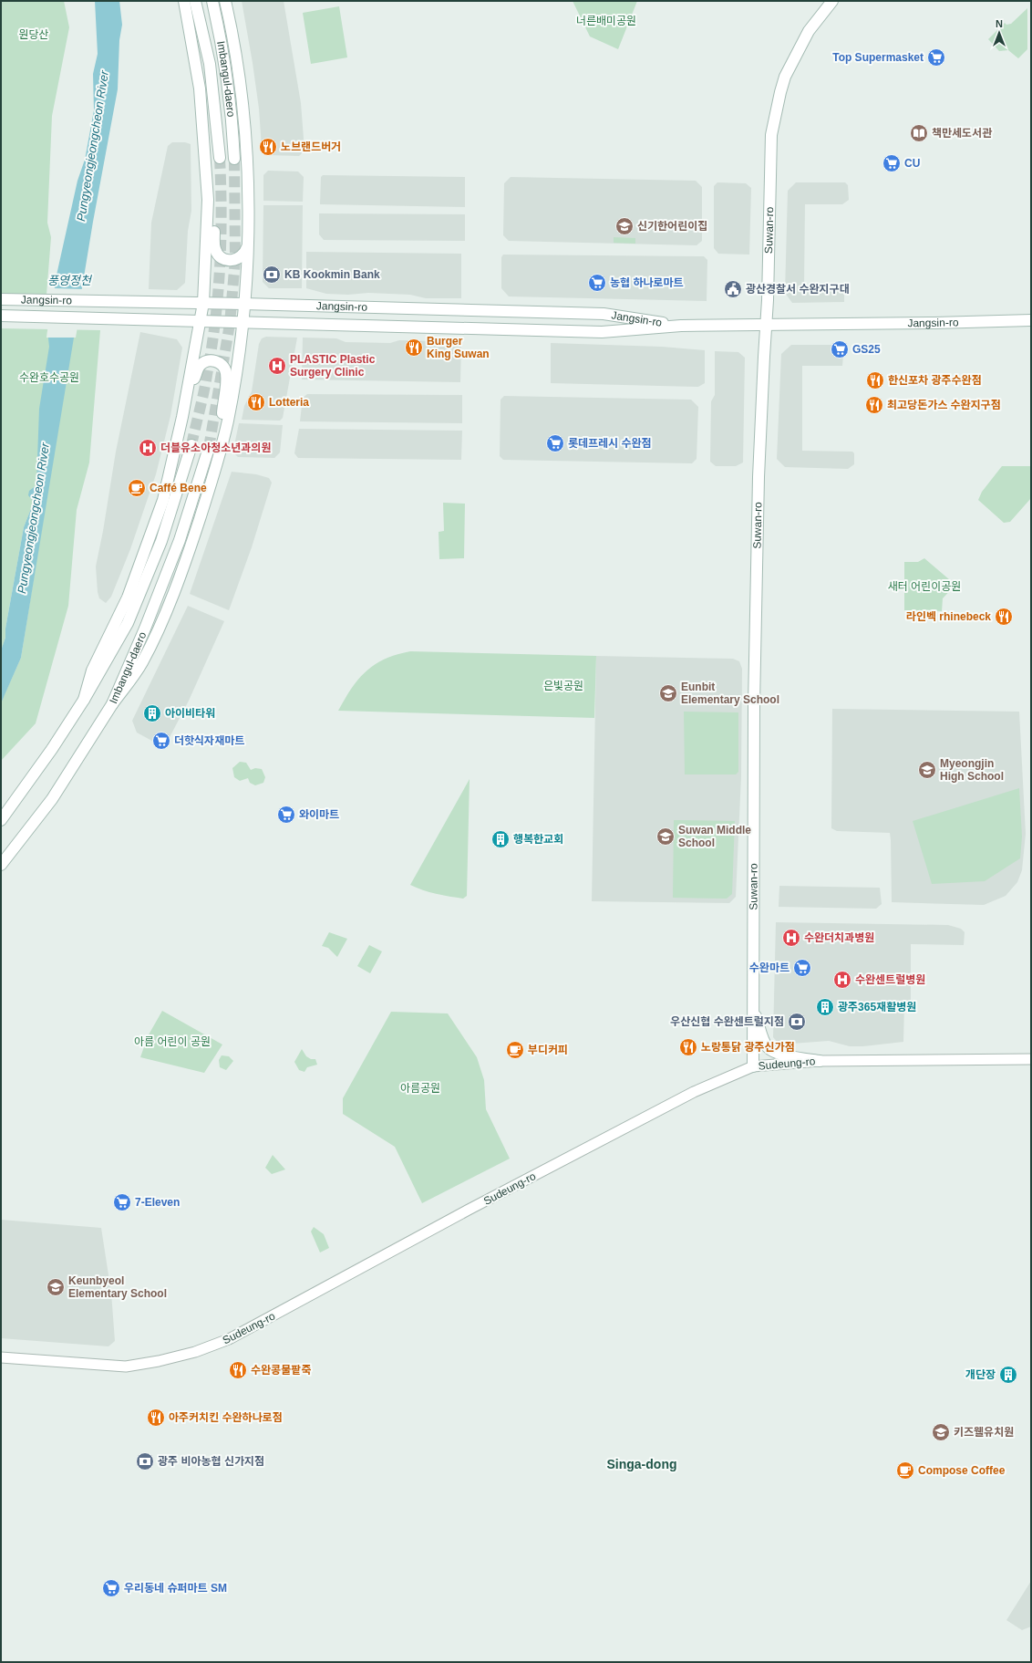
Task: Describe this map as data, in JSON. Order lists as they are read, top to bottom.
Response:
{
  "streets": {
    "main road": ["Imbangul-daero", "Suwan-ro", "Jangsin-ro"],
    "street": ["Sudeung-ro"]
  },
  "crossings": [
    ["Suwan-ro", "Jangsin-ro"],
    ["Suwan-ro", "Sudeung-ro"]
  ],
  "districts": ["Singa-dong"],
  "water": ["Pungyeongjeongcheon River", "풍영정천"],
  "parks": [
    "너른배미공원",
    "원당산",
    "수완호수공원",
    "새터 어린이공원",
    "은빛공원",
    "아름 어린이 공원",
    "아름공원"
  ],
  "places": {
    "supermarket": [
      "Top Supermasket",
      "CU",
      "농협 하나로마트",
      "GS25",
      "롯데프레시 수완점",
      "더핫식자재마트",
      "와이마트",
      "수완마트",
      "7-Eleven",
      "우리동네 슈퍼마트 SM"
    ],
    "library": ["책만세도서관"],
    "restaurant": [
      "노브랜드버거",
      "Burger King Suwan",
      "한신포차 광주수완점",
      "Lotteria",
      "최고당돈가스 수완지구점",
      "라인벡 rhinebeck",
      "노랑통닭 광주신가점",
      "수완콩물팥죽",
      "아주커치킨 수완하나로점"
    ],
    "school or university": [
      "신기한어린이집",
      "Eunbit Elementary School",
      "Myeongjin High School",
      "Suwan Middle School",
      "Keunbyeol Elementary School",
      "키즈웰유치원"
    ],
    "bank": ["KB Kookmin Bank", "우산신협 수완센트럴지점", "광주 비아농협 신가지점"],
    "public building": ["광산경찰서 수완지구대"],
    "hospital": [
      "PLASTIC Plastic Surgery Clinic",
      "더블유소아청소년과의원",
      "수완더치과병원",
      "수완센트럴병원"
    ],
    "cafe": ["Caffé Bene", "부디커피", "Compose Coffee"],
    "building": [
      "아이비타워",
      "행복한교회",
      "광주365재활병원",
      "개단장"
    ]
  },
  "north": "top"
}
